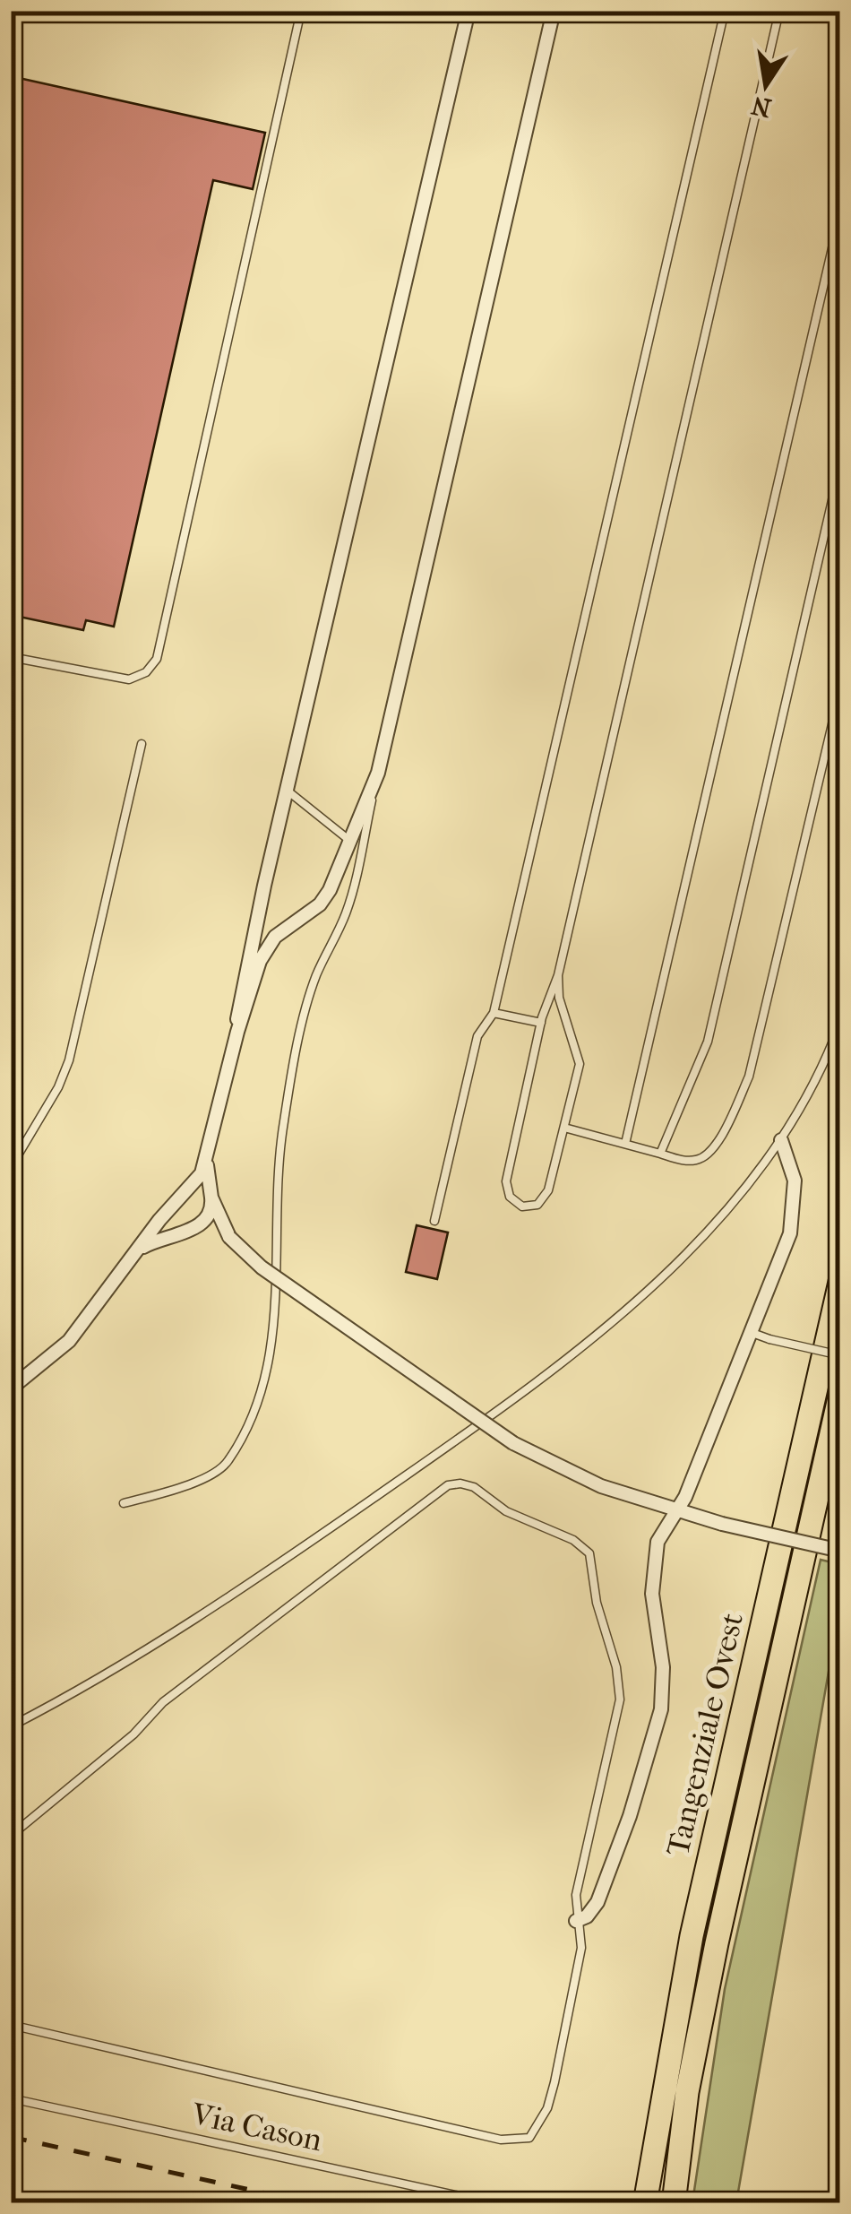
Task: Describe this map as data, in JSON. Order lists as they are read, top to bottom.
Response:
{
  "streets": {
    "highway": ["Tangenziale Ovest"],
    "lane": ["Via Cason"]
  },
  "north": "bottom"
}
